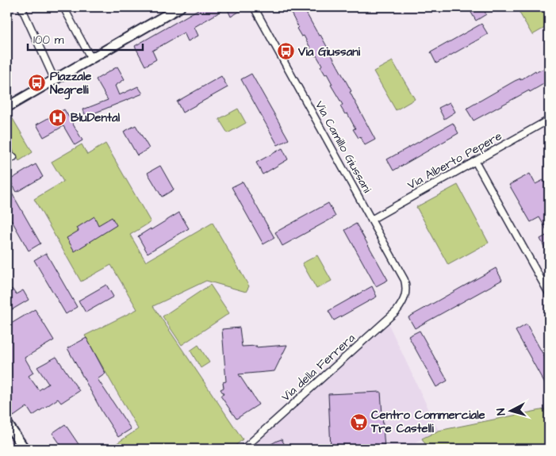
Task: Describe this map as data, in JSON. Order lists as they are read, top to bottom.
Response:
{
  "streets": {
    "street": ["Via Camillo Giussani", "Via Alberto Pepere", "Via della Ferrera"]
  },
  "crossings": [
    ["Via Camillo Giussani", "Via Alberto Pepere"],
    ["Via Camillo Giussani", "Via della Ferrera"]
  ],
  "places": {
    "bus stop": ["Via Giussani", "Piazzale Negrelli"],
    "hospital": ["BluDental"],
    "supermarket": ["Centro Commerciale Tre Castelli"]
  },
  "scale_bar": "100 m",
  "north": "left"
}
